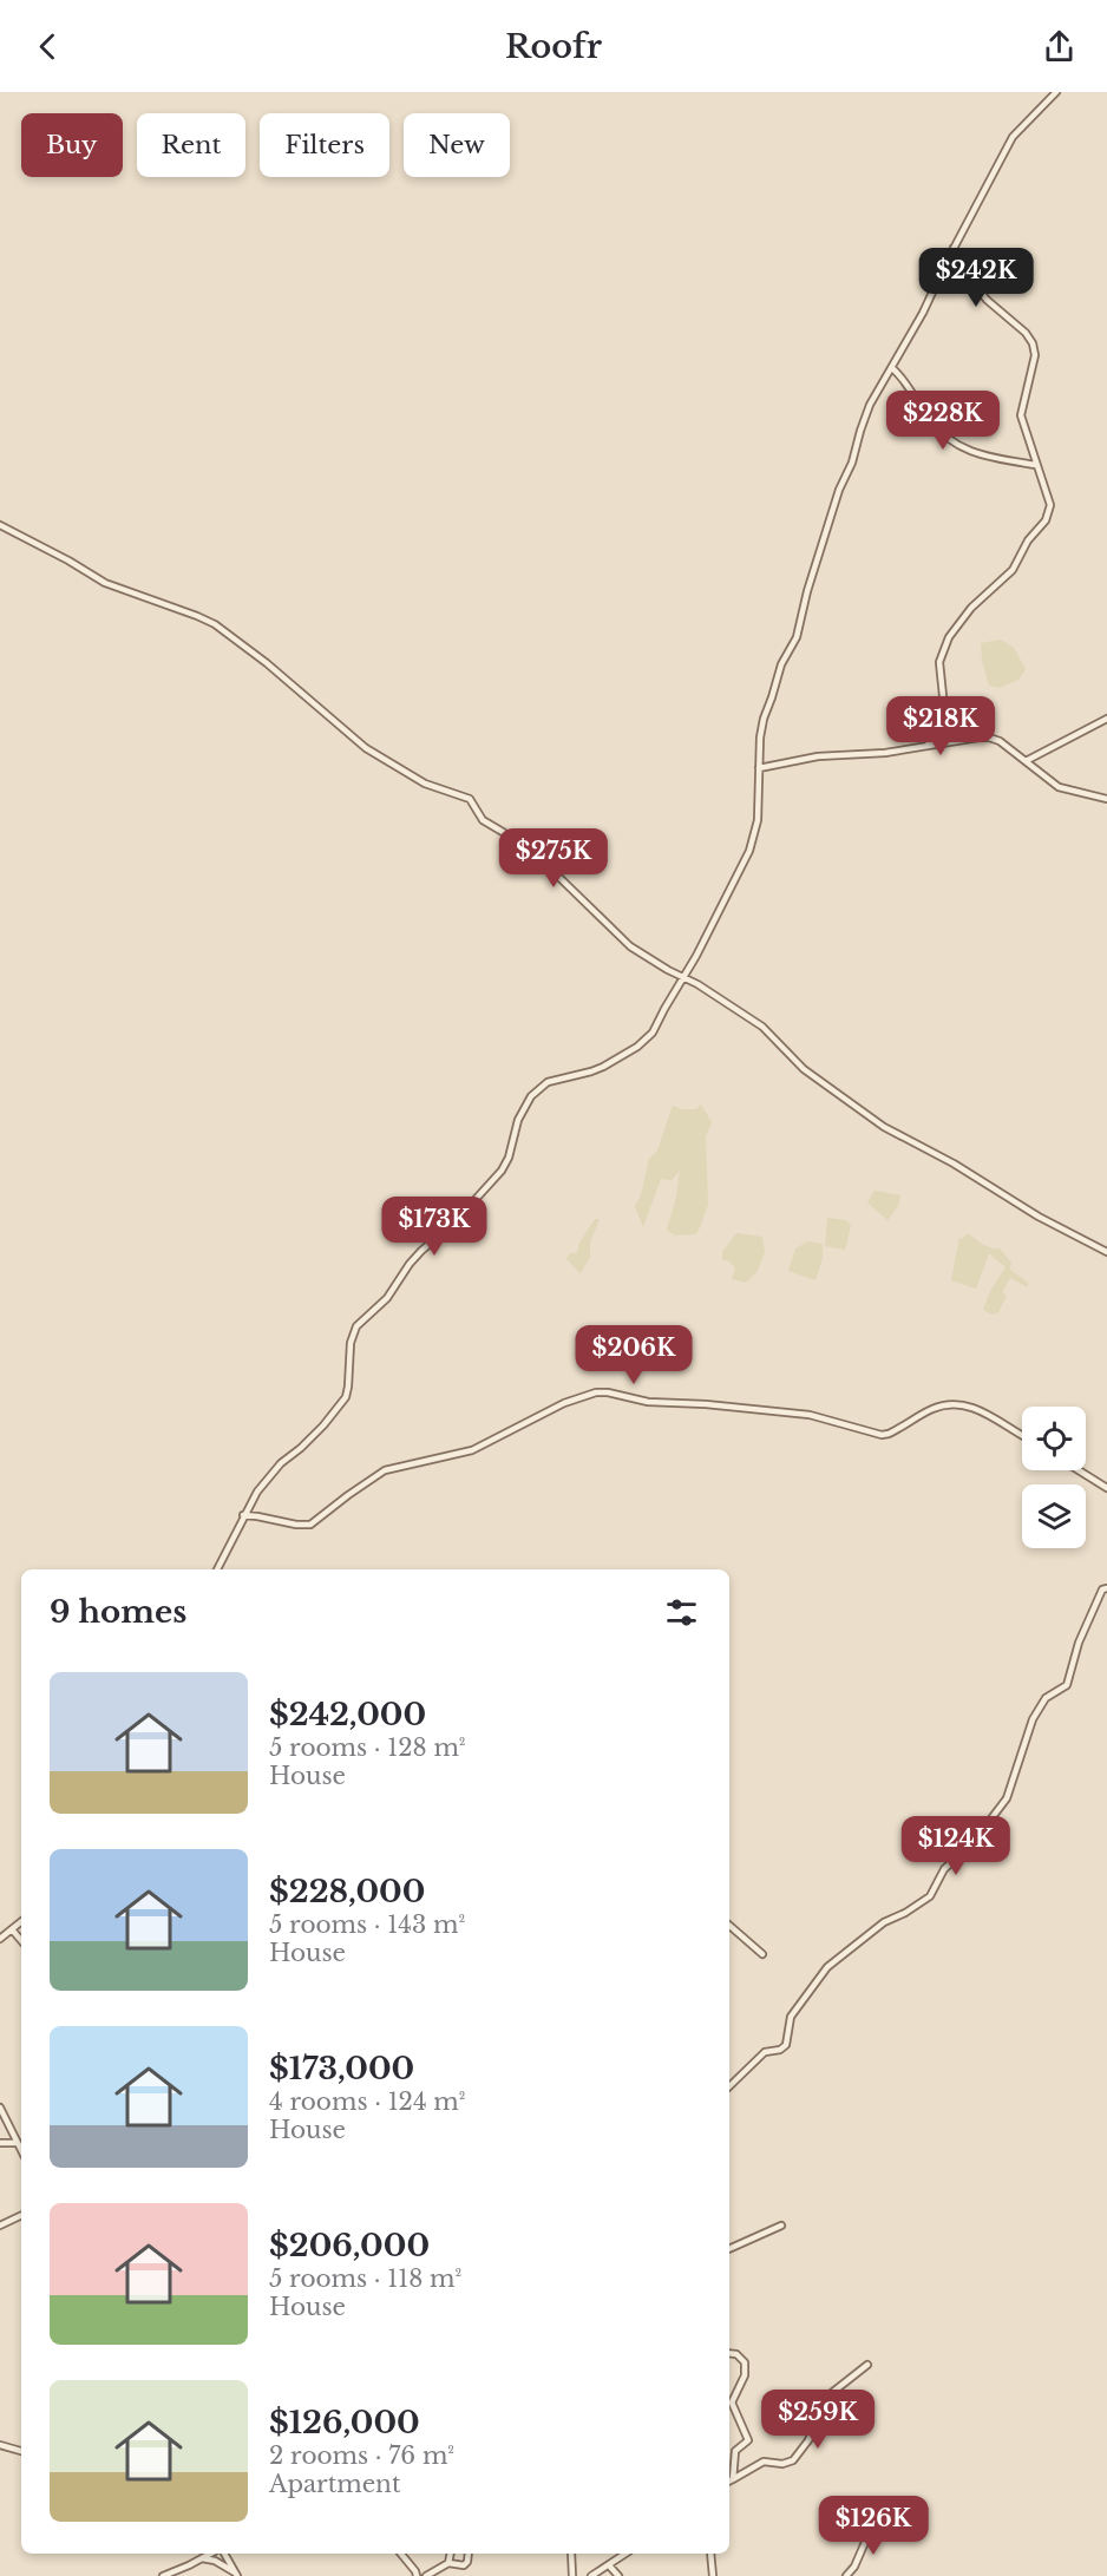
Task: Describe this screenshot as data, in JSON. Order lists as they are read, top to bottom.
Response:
{
  "page": {
    "header": "Roofr",
    "chip": [
      "Buy",
      "Rent",
      "Filters",
      "New"
    ],
    "price": [
      "$242K",
      "$228K",
      "$218K",
      "$275K",
      "$173K",
      "$206K",
      "$124K",
      "$259K",
      "$126K"
    ],
    "heading": "9 homes",
    "list": [
      {
        "name": "$242,000",
        "note": "5 rooms · 128 m² · House"
      },
      {
        "name": "$228,000",
        "note": "5 rooms · 143 m² · House"
      },
      {
        "name": "$173,000",
        "note": "4 rooms · 124 m² · House"
      },
      {
        "name": "$206,000",
        "note": "5 rooms · 118 m² · House"
      },
      {
        "name": "$126,000",
        "note": "2 rooms · 76 m² · Apartment"
      }
    ]
  }
}
